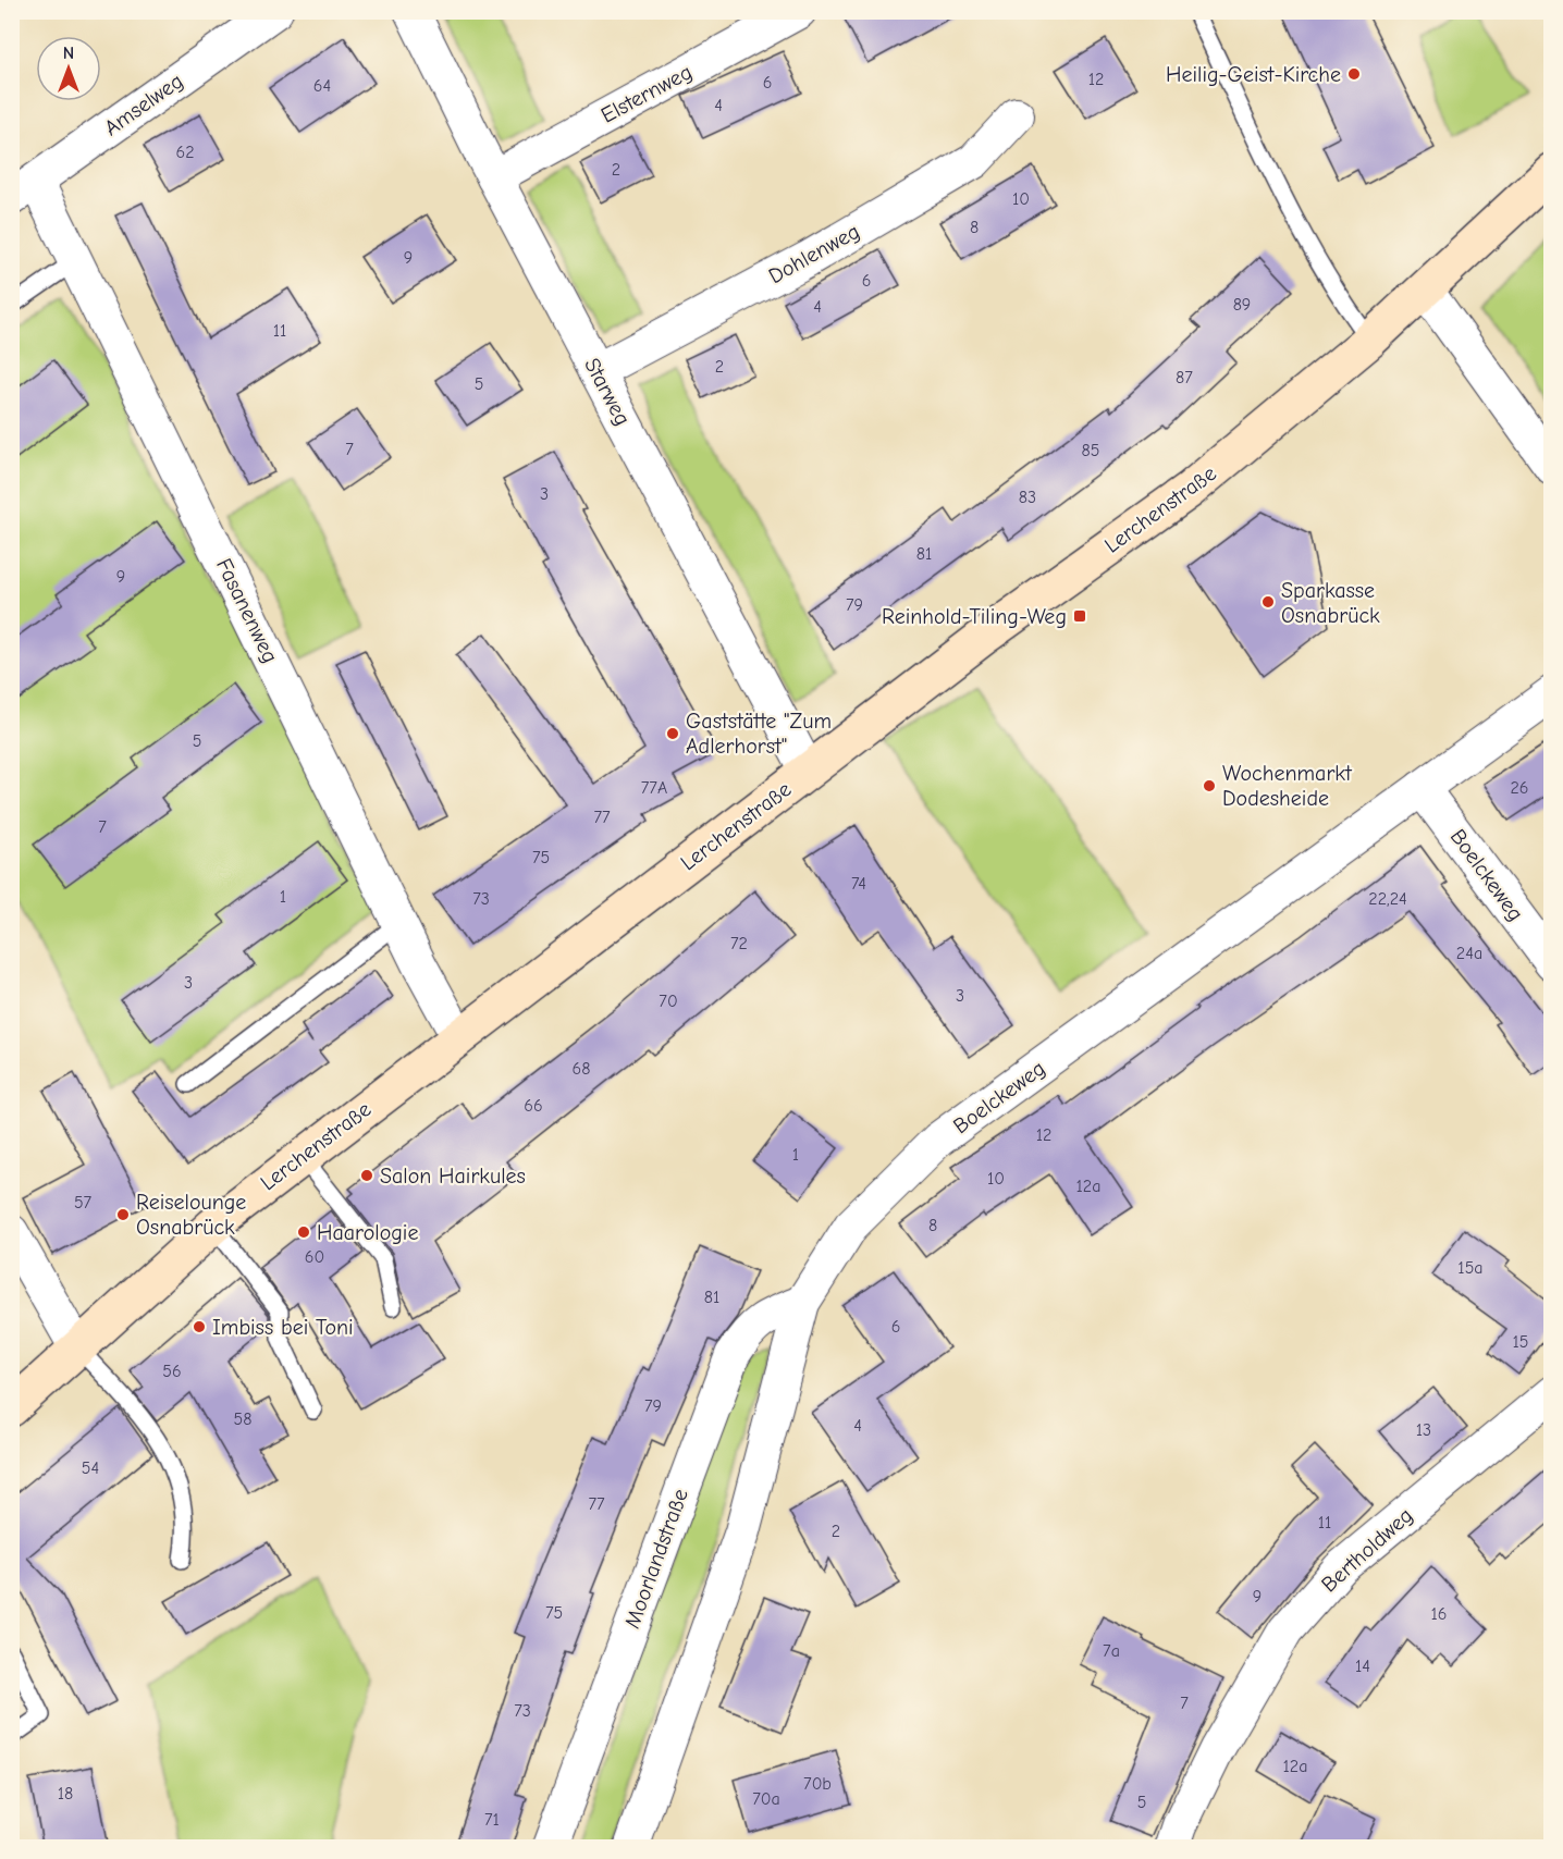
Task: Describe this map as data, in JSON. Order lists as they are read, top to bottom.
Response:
{
  "streets": {
    "street": [
      "Elsternweg",
      "Amselweg",
      "Dohlenweg",
      "Starweg",
      "Lerchenstraße",
      "Fasanenweg",
      "Boelckeweg",
      "Bertholdweg",
      "Moorlandstraße"
    ]
  },
  "crossings": [
    ["Elsternweg", "Starweg"],
    ["Amselweg", "Fasanenweg"],
    ["Dohlenweg", "Starweg"],
    ["Starweg", "Lerchenstraße"],
    ["Lerchenstraße", "Fasanenweg"],
    ["Boelckeweg", "Moorlandstraße"]
  ],
  "places": {
    "other": [
      "Heilig-Geist-Kirche",
      "Sparkasse Osnabrück",
      "Gaststätte \"Zum Adlerhorst\"",
      "Wochenmarkt Dodesheide",
      "Salon Hairkules",
      "Reiselounge Osnabrück",
      "Haarologie",
      "Imbiss bei Toni"
    ],
    "transit": ["Reinhold-Tiling-Weg"]
  },
  "house_numbers": [
    "12",
    "6",
    "64",
    "4",
    "62",
    "2",
    "10",
    "8",
    "9",
    "6",
    "89",
    "4",
    "11",
    "2",
    "87",
    "5",
    "7",
    "85",
    "3",
    "83",
    "81",
    "9",
    "79",
    "5",
    "77A",
    "26",
    "77",
    "7",
    "75",
    "74",
    "1",
    "73",
    "22,24",
    "72",
    "24a",
    "3",
    "3",
    "70",
    "68",
    "66",
    "12",
    "1",
    "10",
    "12a",
    "57",
    "8",
    "60",
    "15a",
    "81",
    "6",
    "15",
    "56",
    "79",
    "58",
    "4",
    "13",
    "54",
    "77",
    "11",
    "2",
    "9",
    "75",
    "16",
    "7a",
    "14",
    "7",
    "73",
    "12a",
    "70b",
    "18",
    "70a",
    "5",
    "71"
  ],
  "north": "top"
}
